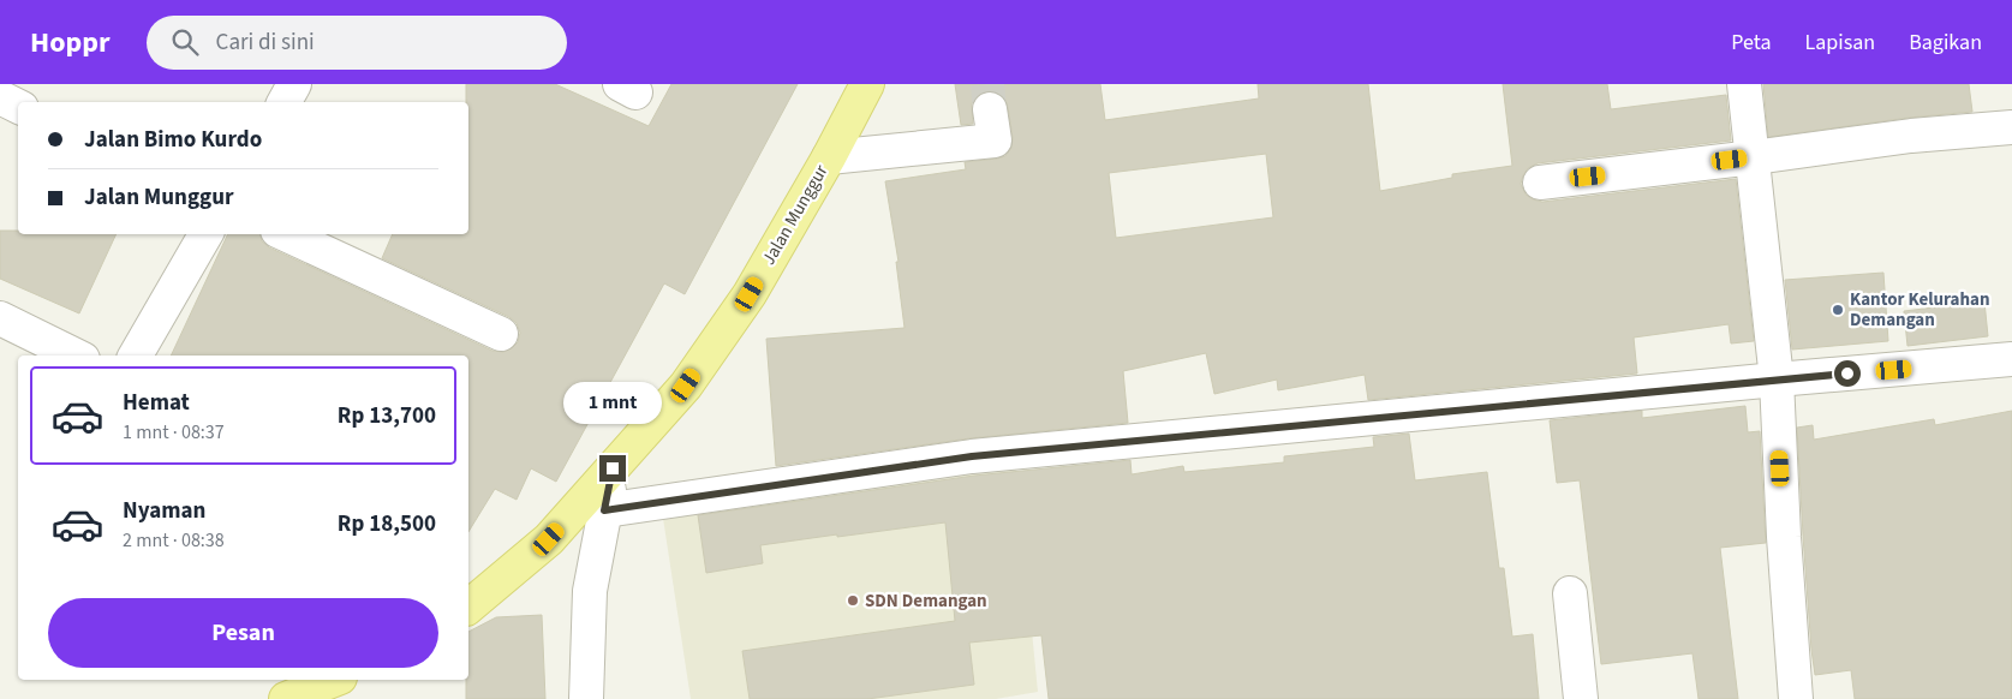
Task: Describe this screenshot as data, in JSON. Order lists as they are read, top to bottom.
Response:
{
  "streets": {
    "main road": ["Jalan Munggur"]
  },
  "places": ["Kantor Kelurahan Demangan", "SDN Demangan"],
  "page": {
    "header": "Hoppr",
    "search": "Cari di sini",
    "nav": ["Peta", "Lapisan", "Bagikan"],
    "banner": ["Jalan Bimo Kurdo", "Jalan Munggur"],
    "list": [
      {
        "name": "Hemat",
        "note": "1 mnt · 08:37",
        "value": "Rp 13,700"
      },
      {
        "name": "Nyaman",
        "note": "2 mnt · 08:38",
        "value": "Rp 18,500"
      }
    ],
    "bubble": "1 mnt",
    "buttons": "Pesan"
  }
}
